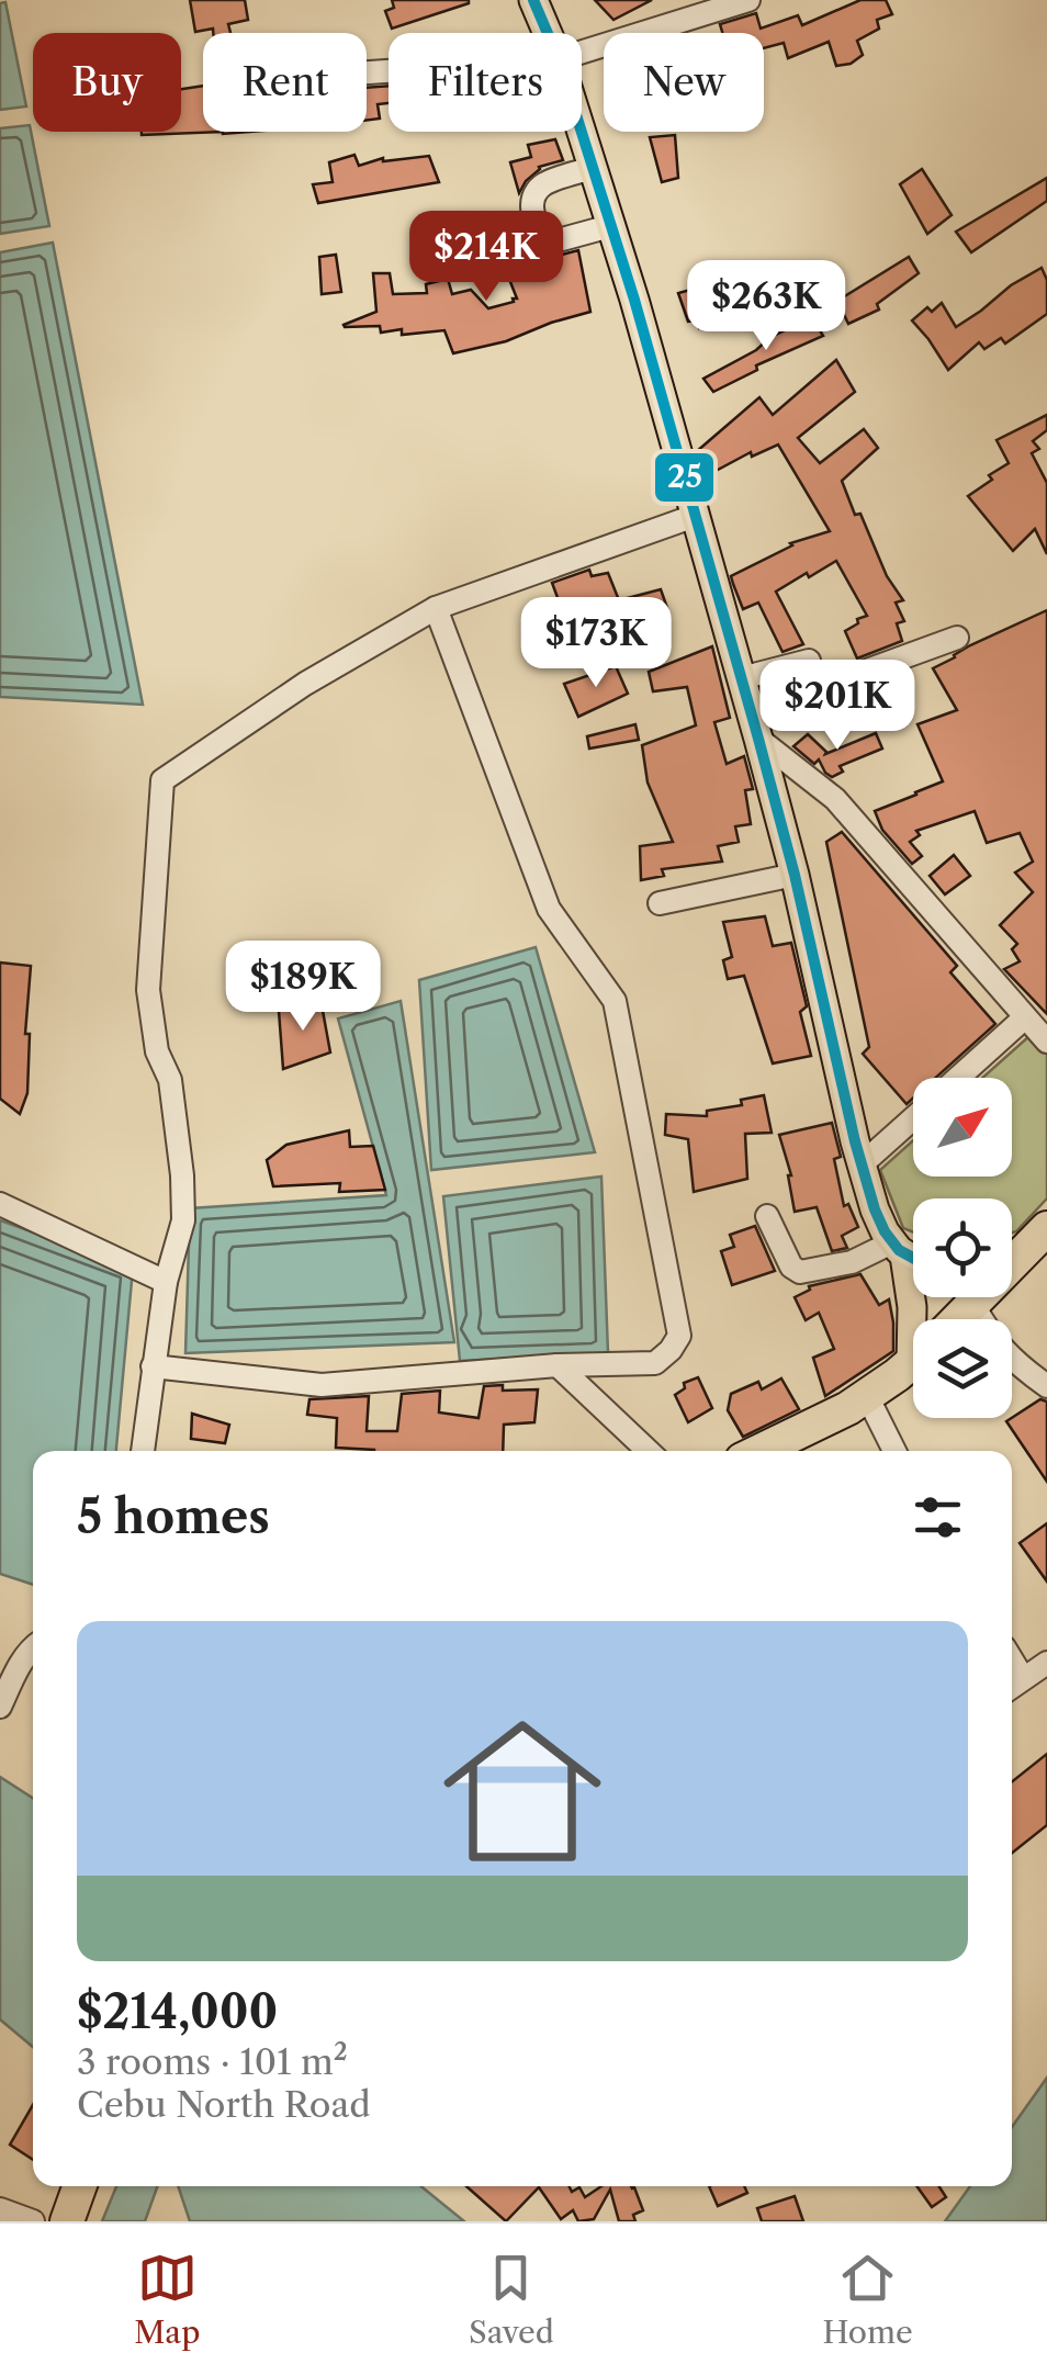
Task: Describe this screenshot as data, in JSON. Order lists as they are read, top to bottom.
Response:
{
  "lines": ["transit line 25"],
  "north": "top right",
  "page": {
    "chip": [
      "Buy",
      "Rent",
      "Filters",
      "New"
    ],
    "price": [
      "$214K",
      "$263K",
      "$173K",
      "$201K",
      "$189K"
    ],
    "heading": "5 homes",
    "list": [
      {
        "name": "$214,000",
        "note": "3 rooms · 101 m² · Cebu North Road"
      }
    ],
    "tabs": ["Map", "Saved", "Home"]
  }
}
